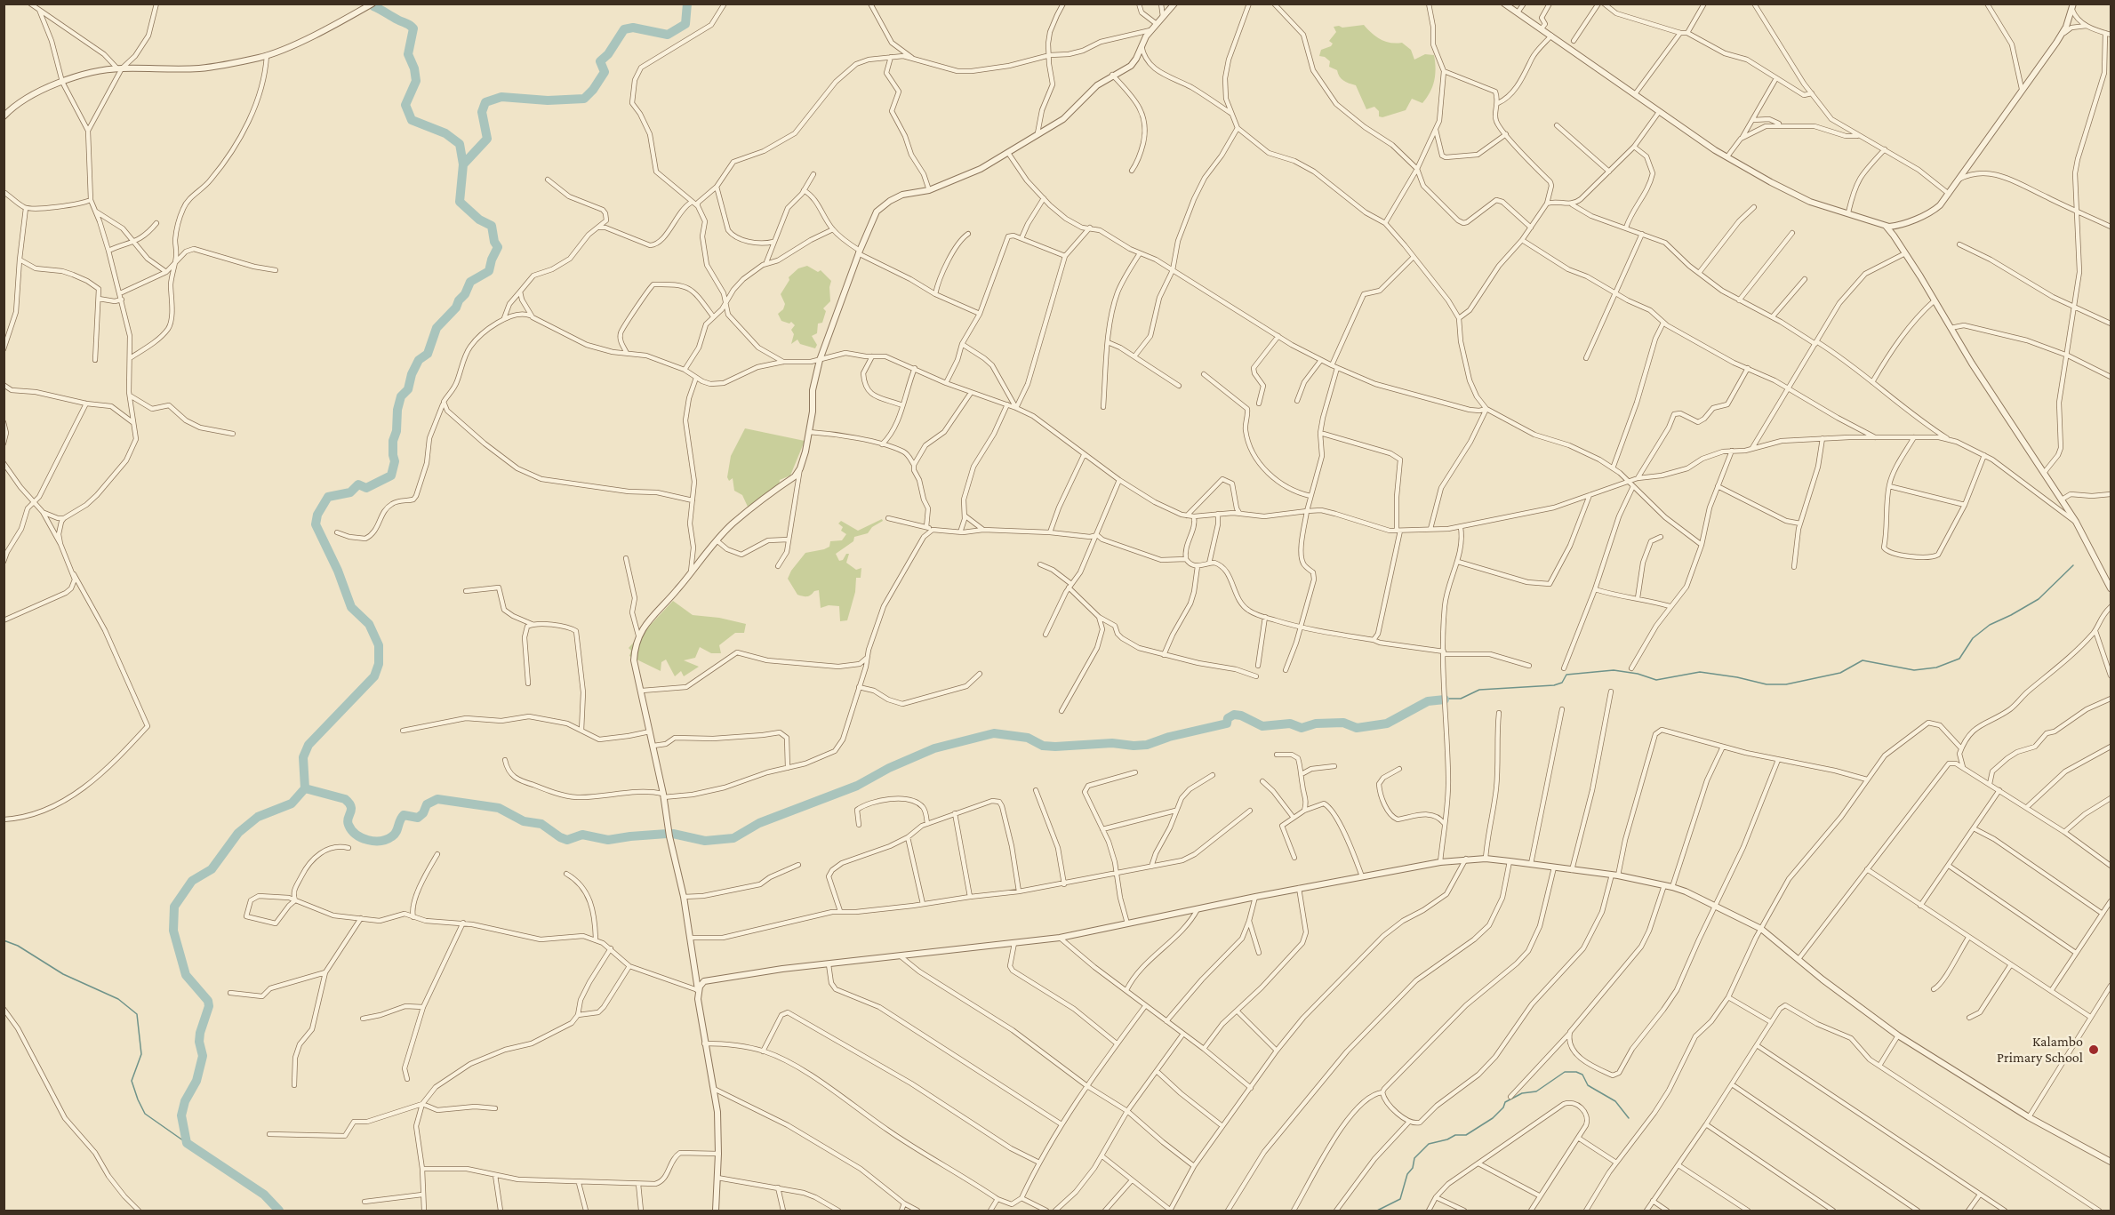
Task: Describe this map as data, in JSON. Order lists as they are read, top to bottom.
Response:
{
  "places": ["Kalambo Primary School"]
}
